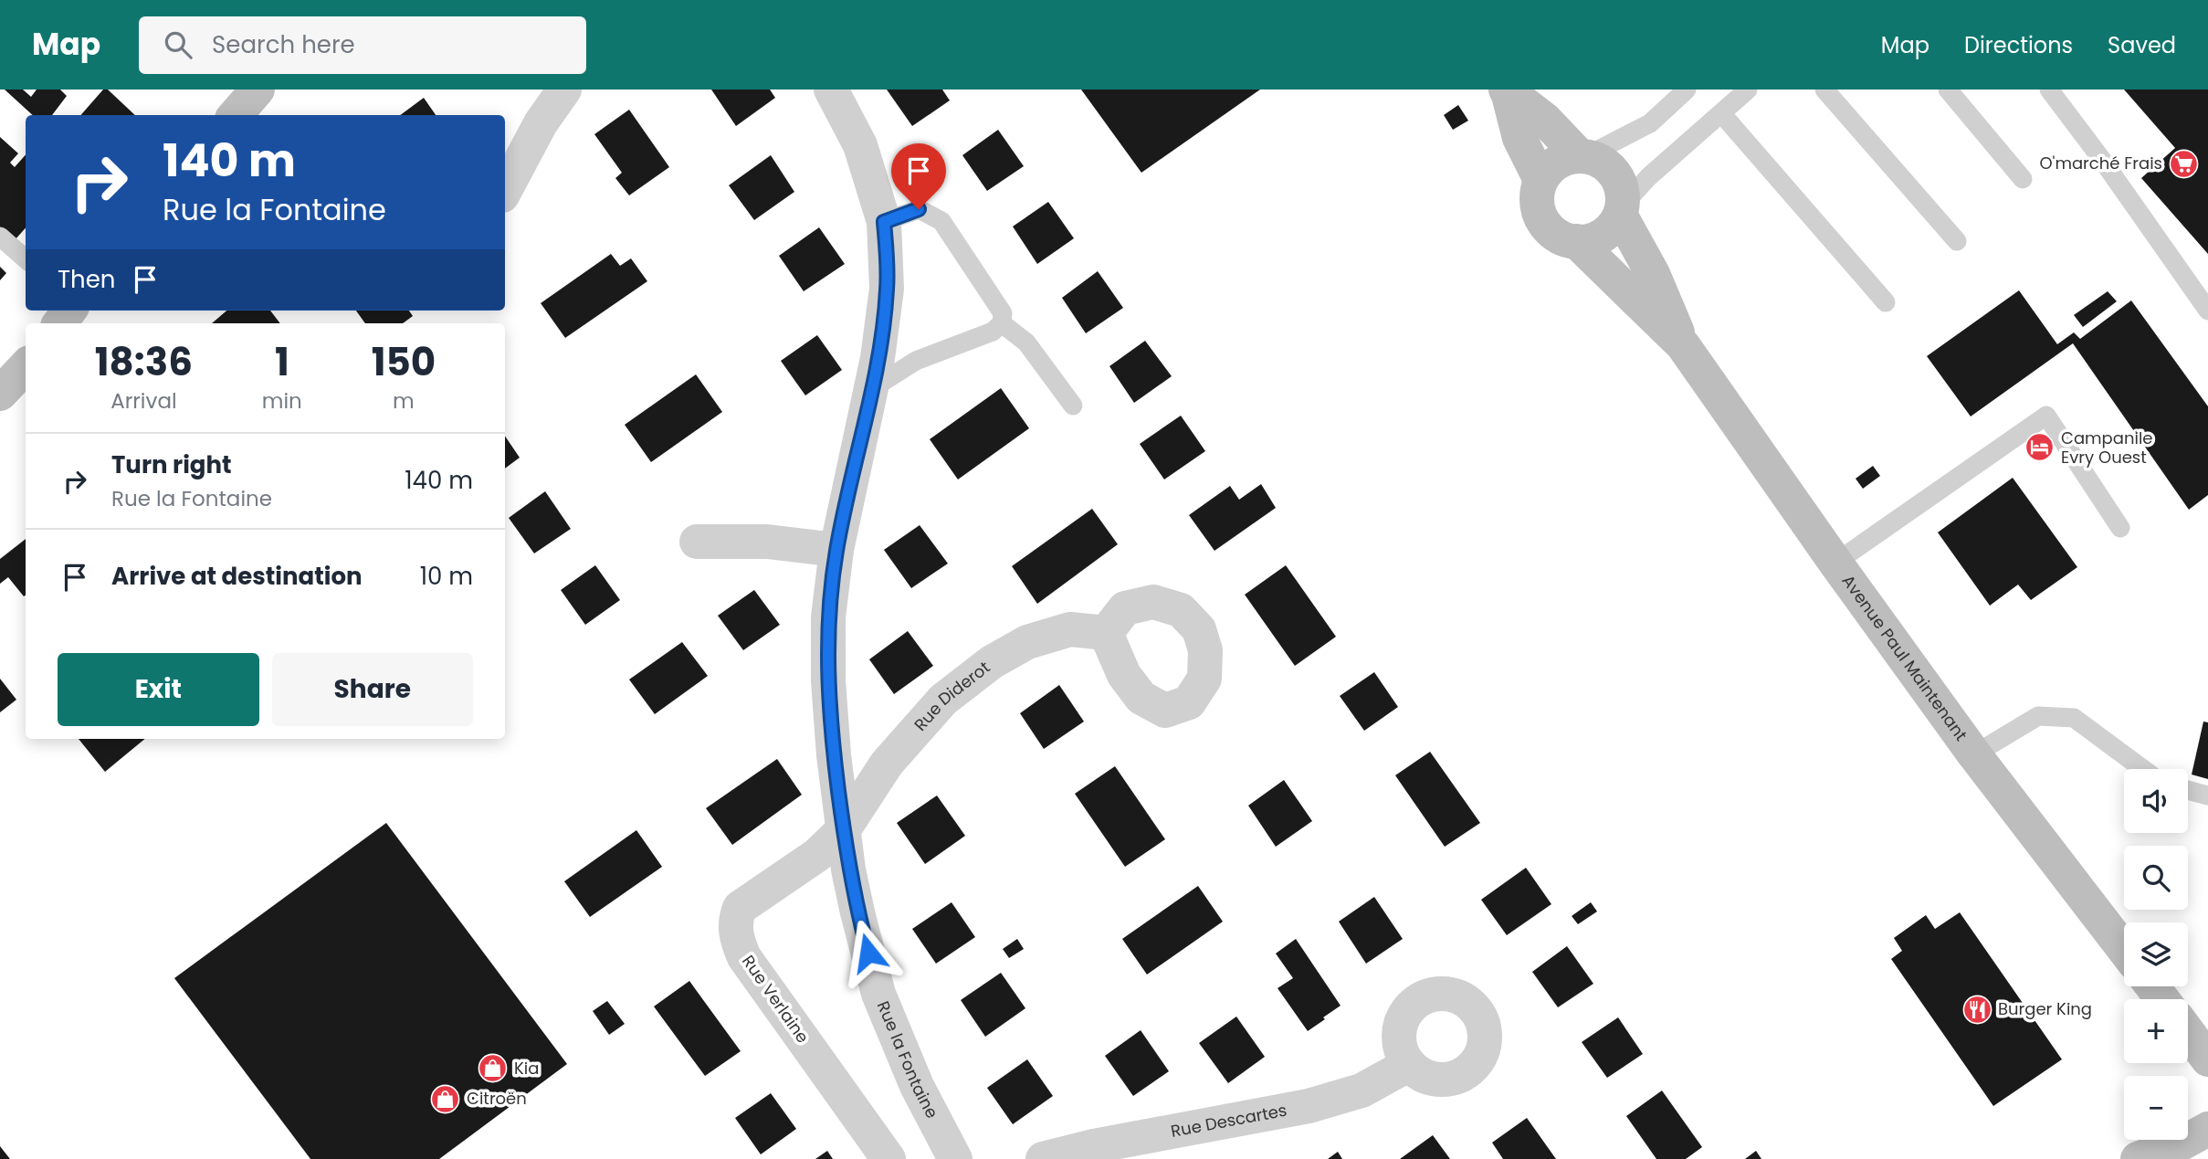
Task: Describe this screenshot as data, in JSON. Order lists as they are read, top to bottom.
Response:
{
  "streets": {
    "street": [
      "Avenue Paul Maintenant",
      "Rue Diderot",
      "Rue Verlaine",
      "Rue la Fontaine",
      "Rue Descartes"
    ]
  },
  "crossings": [
    ["Rue Diderot", "Rue Verlaine"],
    ["Rue Diderot", "Rue la Fontaine"],
    ["Rue Verlaine", "Rue la Fontaine"]
  ],
  "places": {
    "supermarket": ["O'marché Frais"],
    "hotel": ["Campanile Evry Ouest"],
    "restaurant": ["Burger King"],
    "shop": ["Kia", "Citroën"]
  },
  "page": {
    "header": "Map",
    "search": "Search here",
    "nav": ["Map", "Directions", "Saved"],
    "turn": ["140 m", "Rue la Fontaine"],
    "then": "Then",
    "eta": [
      "18:36",
      "Arrival",
      "1",
      "min",
      "150",
      "m"
    ],
    "list": [
      {
        "name": "Turn right",
        "note": "Rue la Fontaine",
        "value": "140 m"
      },
      {
        "name": "Arrive at destination",
        "value": "10 m"
      }
    ],
    "buttons": ["Exit", "Share"],
    "map_buttons": ["+", "−"]
  }
}
